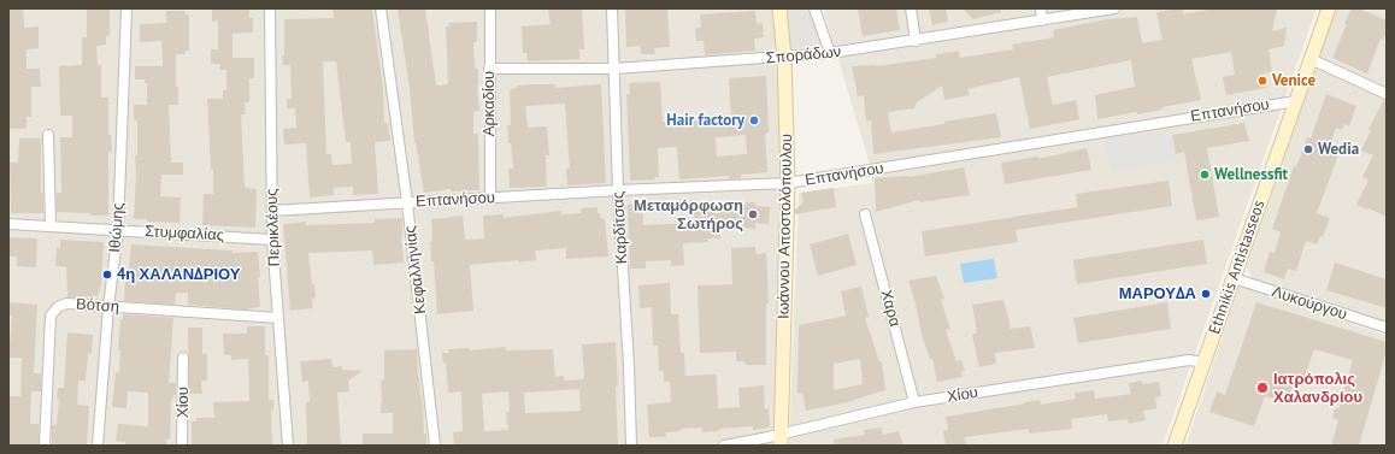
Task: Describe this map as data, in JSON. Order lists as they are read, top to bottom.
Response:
{
  "streets": {
    "main road": ["Ιωάννου Αποστολόπουλου", "Ethnikis Antistasseos"],
    "street": [
      "Σποράδων",
      "Αρκαδίου",
      "Επτανήσου",
      "Ιθώμης",
      "Περικλέους",
      "Καρδίτσας",
      "Στυμφαλίας",
      "Κεφαλληνίας",
      "Λυκούργου",
      "Βότση",
      "Χαρα",
      "Χίου"
    ]
  },
  "crossings": [
    ["Σποράδων", "Αρκαδίου"],
    ["Σποράδων", "Ιωάννου Αποστολόπουλου"],
    ["Σποράδων", "Καρδίτσας"],
    ["Αρκαδίου", "Επτανήσου"],
    ["Επτανήσου", "Ιωάννου Αποστολόπουλου"],
    ["Επτανήσου", "Περικλέους"],
    ["Επτανήσου", "Καρδίτσας"],
    ["Επτανήσου", "Ethnikis Antistasseos"],
    ["Επτανήσου", "Κεφαλληνίας"],
    ["Ιωάννου Αποστολόπουλου", "Χίου"],
    ["Ιθώμης", "Στυμφαλίας"],
    ["Ιθώμης", "Βότση"],
    ["Περικλέους", "Στυμφαλίας"],
    ["Περικλέους", "Βότση"],
    ["Ethnikis Antistasseos", "Λυκούργου"],
    ["Ethnikis Antistasseos", "Χίου"],
    ["Χαρα", "Χίου"]
  ],
  "places": [
    "Venice",
    "Hair factory",
    "Wedia",
    "Wellnessfit",
    "Μεταμόρφωση Σωτήρος",
    "4η ΧΑΛΑΝΔΡΙΟΥ",
    "ΜΑΡΟΥΔΑ",
    "Ιατρόπολις Χαλανδρίου"
  ]
}
